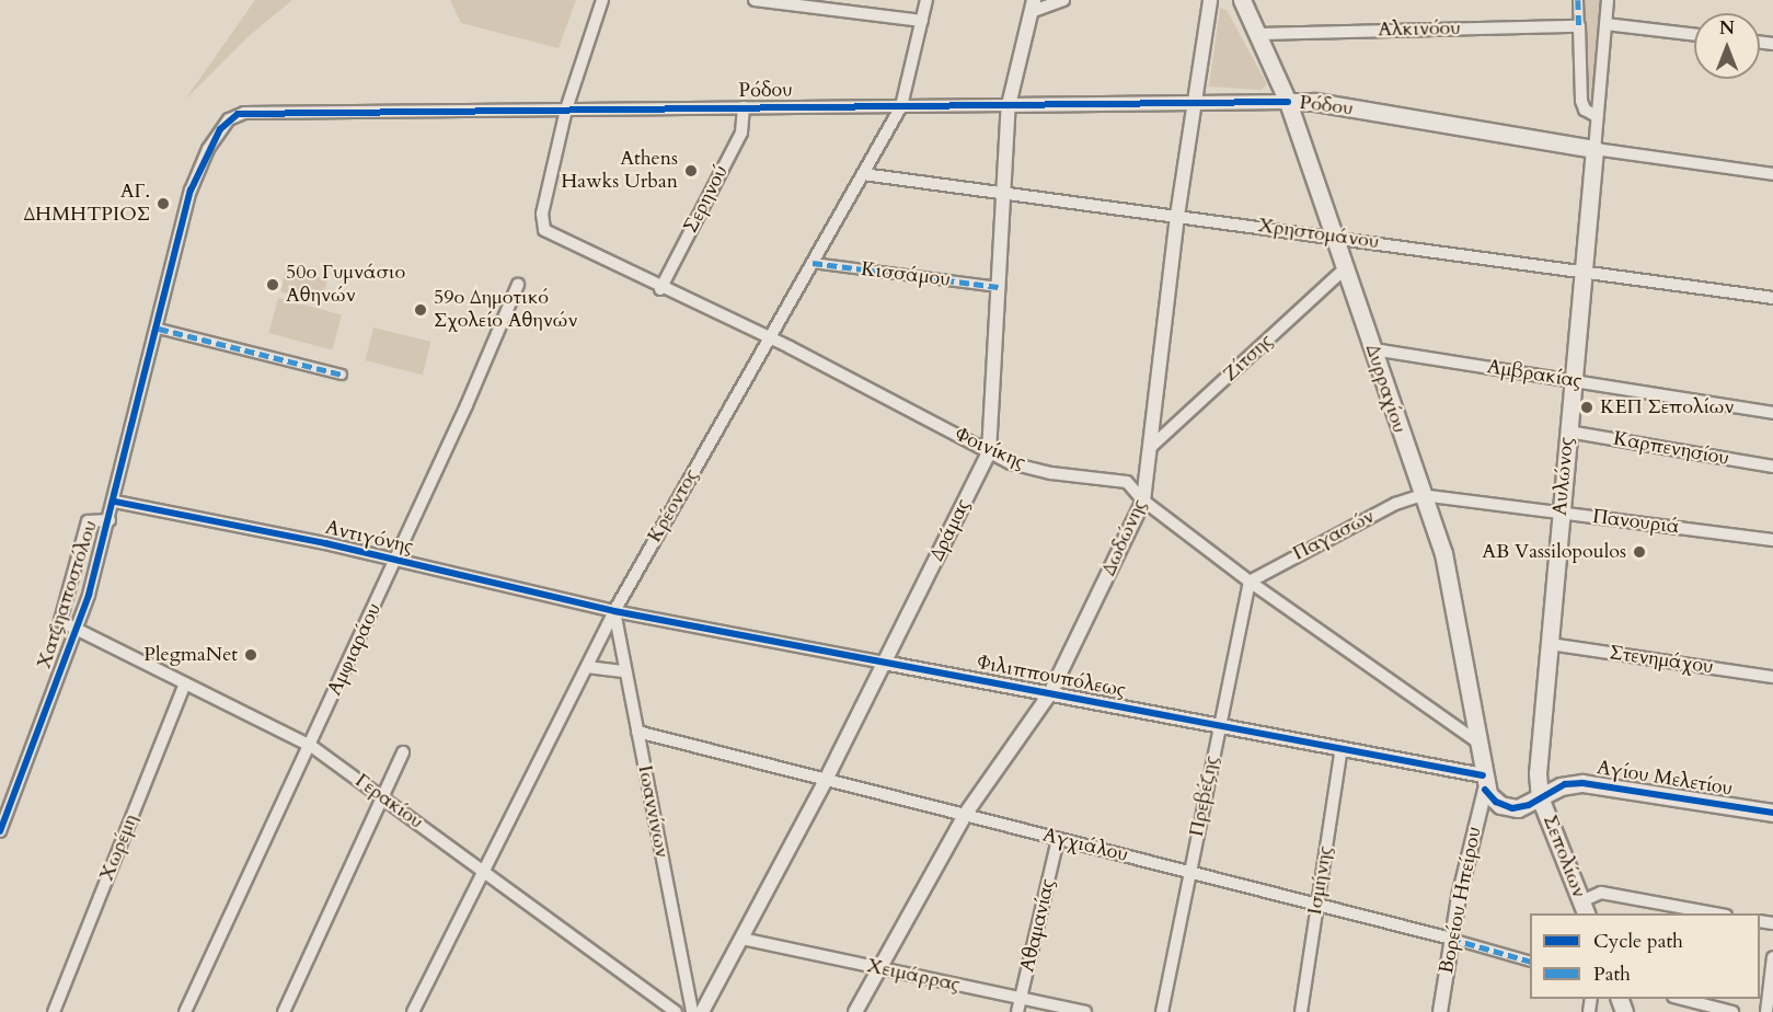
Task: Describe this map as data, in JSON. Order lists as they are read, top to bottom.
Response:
{
  "streets": {
    "main road": [
      "Ρόδου",
      "Δυρραχίου",
      "Αυλώνος",
      "Αγίου Μελετίου",
      "Σεπολίων"
    ],
    "street": [
      "Αλκινόου",
      "Σερηνού",
      "Χρηστομάνου",
      "Κισσάμου",
      "Ζίτσης",
      "Αμβρακίας",
      "Φοινίκης",
      "Καρπενησίου",
      "Κρέοντος",
      "Πανουριά",
      "Δράμας",
      "Παγασών",
      "Αντιγόνης",
      "Δωδώνης",
      "Χατζηαποστόλου",
      "Αμφιαράου",
      "Στενημάχου",
      "Φιλιππουπόλεως",
      "Πρεβέζης",
      "Γερακίου",
      "Ιωαννίνων",
      "Αγχιάλου",
      "Χωρέμη",
      "Ισμήνης",
      "Βορείου Ηπείρου",
      "Αθαμανίας",
      "Χειμάρρας"
    ]
  },
  "crossings": [
    ["Αλκινόου", "Δυρραχίου"],
    ["Ρόδου", "Σερηνού"],
    ["Ρόδου", "Δυρραχίου"],
    ["Ρόδου", "Φοινίκης"],
    ["Ρόδου", "Αυλώνος"],
    ["Ρόδου", "Κρέοντος"],
    ["Ρόδου", "Δράμας"],
    ["Ρόδου", "Δωδώνης"],
    ["Ρόδου", "Χατζηαποστόλου"],
    ["Σερηνού", "Φοινίκης"],
    ["Χρηστομάνου", "Δυρραχίου"],
    ["Χρηστομάνου", "Αυλώνος"],
    ["Χρηστομάνου", "Κρέοντος"],
    ["Χρηστομάνου", "Δράμας"],
    ["Χρηστομάνου", "Δωδώνης"],
    ["Κισσάμου", "Κρέοντος"],
    ["Κισσάμου", "Δράμας"],
    ["Ζίτσης", "Δυρραχίου"],
    ["Ζίτσης", "Δωδώνης"],
    ["Αμβρακίας", "Δυρραχίου"],
    ["Αμβρακίας", "Αυλώνος"],
    ["Δυρραχίου", "Φοινίκης"],
    ["Δυρραχίου", "Πανουριά"],
    ["Δυρραχίου", "Παγασών"],
    ["Δυρραχίου", "Φιλιππουπόλεως"],
    ["Δυρραχίου", "Αγίου Μελετίου"],
    ["Δυρραχίου", "Βορείου Ηπείρου"],
    ["Φοινίκης", "Κρέοντος"],
    ["Φοινίκης", "Δράμας"],
    ["Φοινίκης", "Παγασών"],
    ["Φοινίκης", "Δωδώνης"],
    ["Φοινίκης", "Πρεβέζης"],
    ["Καρπενησίου", "Αυλώνος"],
    ["Αυλώνος", "Πανουριά"],
    ["Αυλώνος", "Στενημάχου"],
    ["Αυλώνος", "Αγίου Μελετίου"],
    ["Αυλώνος", "Σεπολίων"],
    ["Κρέοντος", "Αντιγόνης"],
    ["Κρέοντος", "Φιλιππουπόλεως"],
    ["Κρέοντος", "Γερακίου"],
    ["Κρέοντος", "Ιωαννίνων"],
    ["Πανουριά", "Παγασών"],
    ["Δράμας", "Φιλιππουπόλεως"],
    ["Δράμας", "Αγχιάλου"],
    ["Δράμας", "Χειμάρρας"],
    ["Παγασών", "Πρεβέζης"],
    ["Αντιγόνης", "Χατζηαποστόλου"],
    ["Αντιγόνης", "Αμφιαράου"],
    ["Αντιγόνης", "Φιλιππουπόλεως"],
    ["Αντιγόνης", "Ιωαννίνων"],
    ["Δωδώνης", "Φιλιππουπόλεως"],
    ["Δωδώνης", "Αγχιάλου"],
    ["Δωδώνης", "Χειμάρρας"],
    ["Χατζηαποστόλου", "Γερακίου"],
    ["Αμφιαράου", "Γερακίου"],
    ["Φιλιππουπόλεως", "Αγίου Μελετίου"],
    ["Φιλιππουπόλεως", "Πρεβέζης"],
    ["Φιλιππουπόλεως", "Ιωαννίνων"],
    ["Φιλιππουπόλεως", "Ισμήνης"],
    ["Φιλιππουπόλεως", "Βορείου Ηπείρου"],
    ["Αγίου Μελετίου", "Σεπολίων"],
    ["Αγίου Μελετίου", "Βορείου Ηπείρου"],
    ["Πρεβέζης", "Αγχιάλου"],
    ["Γερακίου", "Χωρέμη"],
    ["Ιωαννίνων", "Αγχιάλου"],
    ["Αγχιάλου", "Ισμήνης"],
    ["Αγχιάλου", "Βορείου Ηπείρου"],
    ["Αγχιάλου", "Αθαμανίας"],
    ["Αθαμανίας", "Χειμάρρας"]
  ],
  "places": [
    "Athens Hawks Urban",
    "ΑΓ. ΔΗΜΗΤΡΙΟΣ",
    "50ο Γυμνάσιο Αθηνών",
    "59ο Δημοτικό Σχολείο Αθηνών",
    "ΚΕΠ Σεπολίων",
    "AB Vassilopoulos",
    "PlegmaNet"
  ],
  "legend": ["Cycle path", "Path"],
  "north": "top"
}
